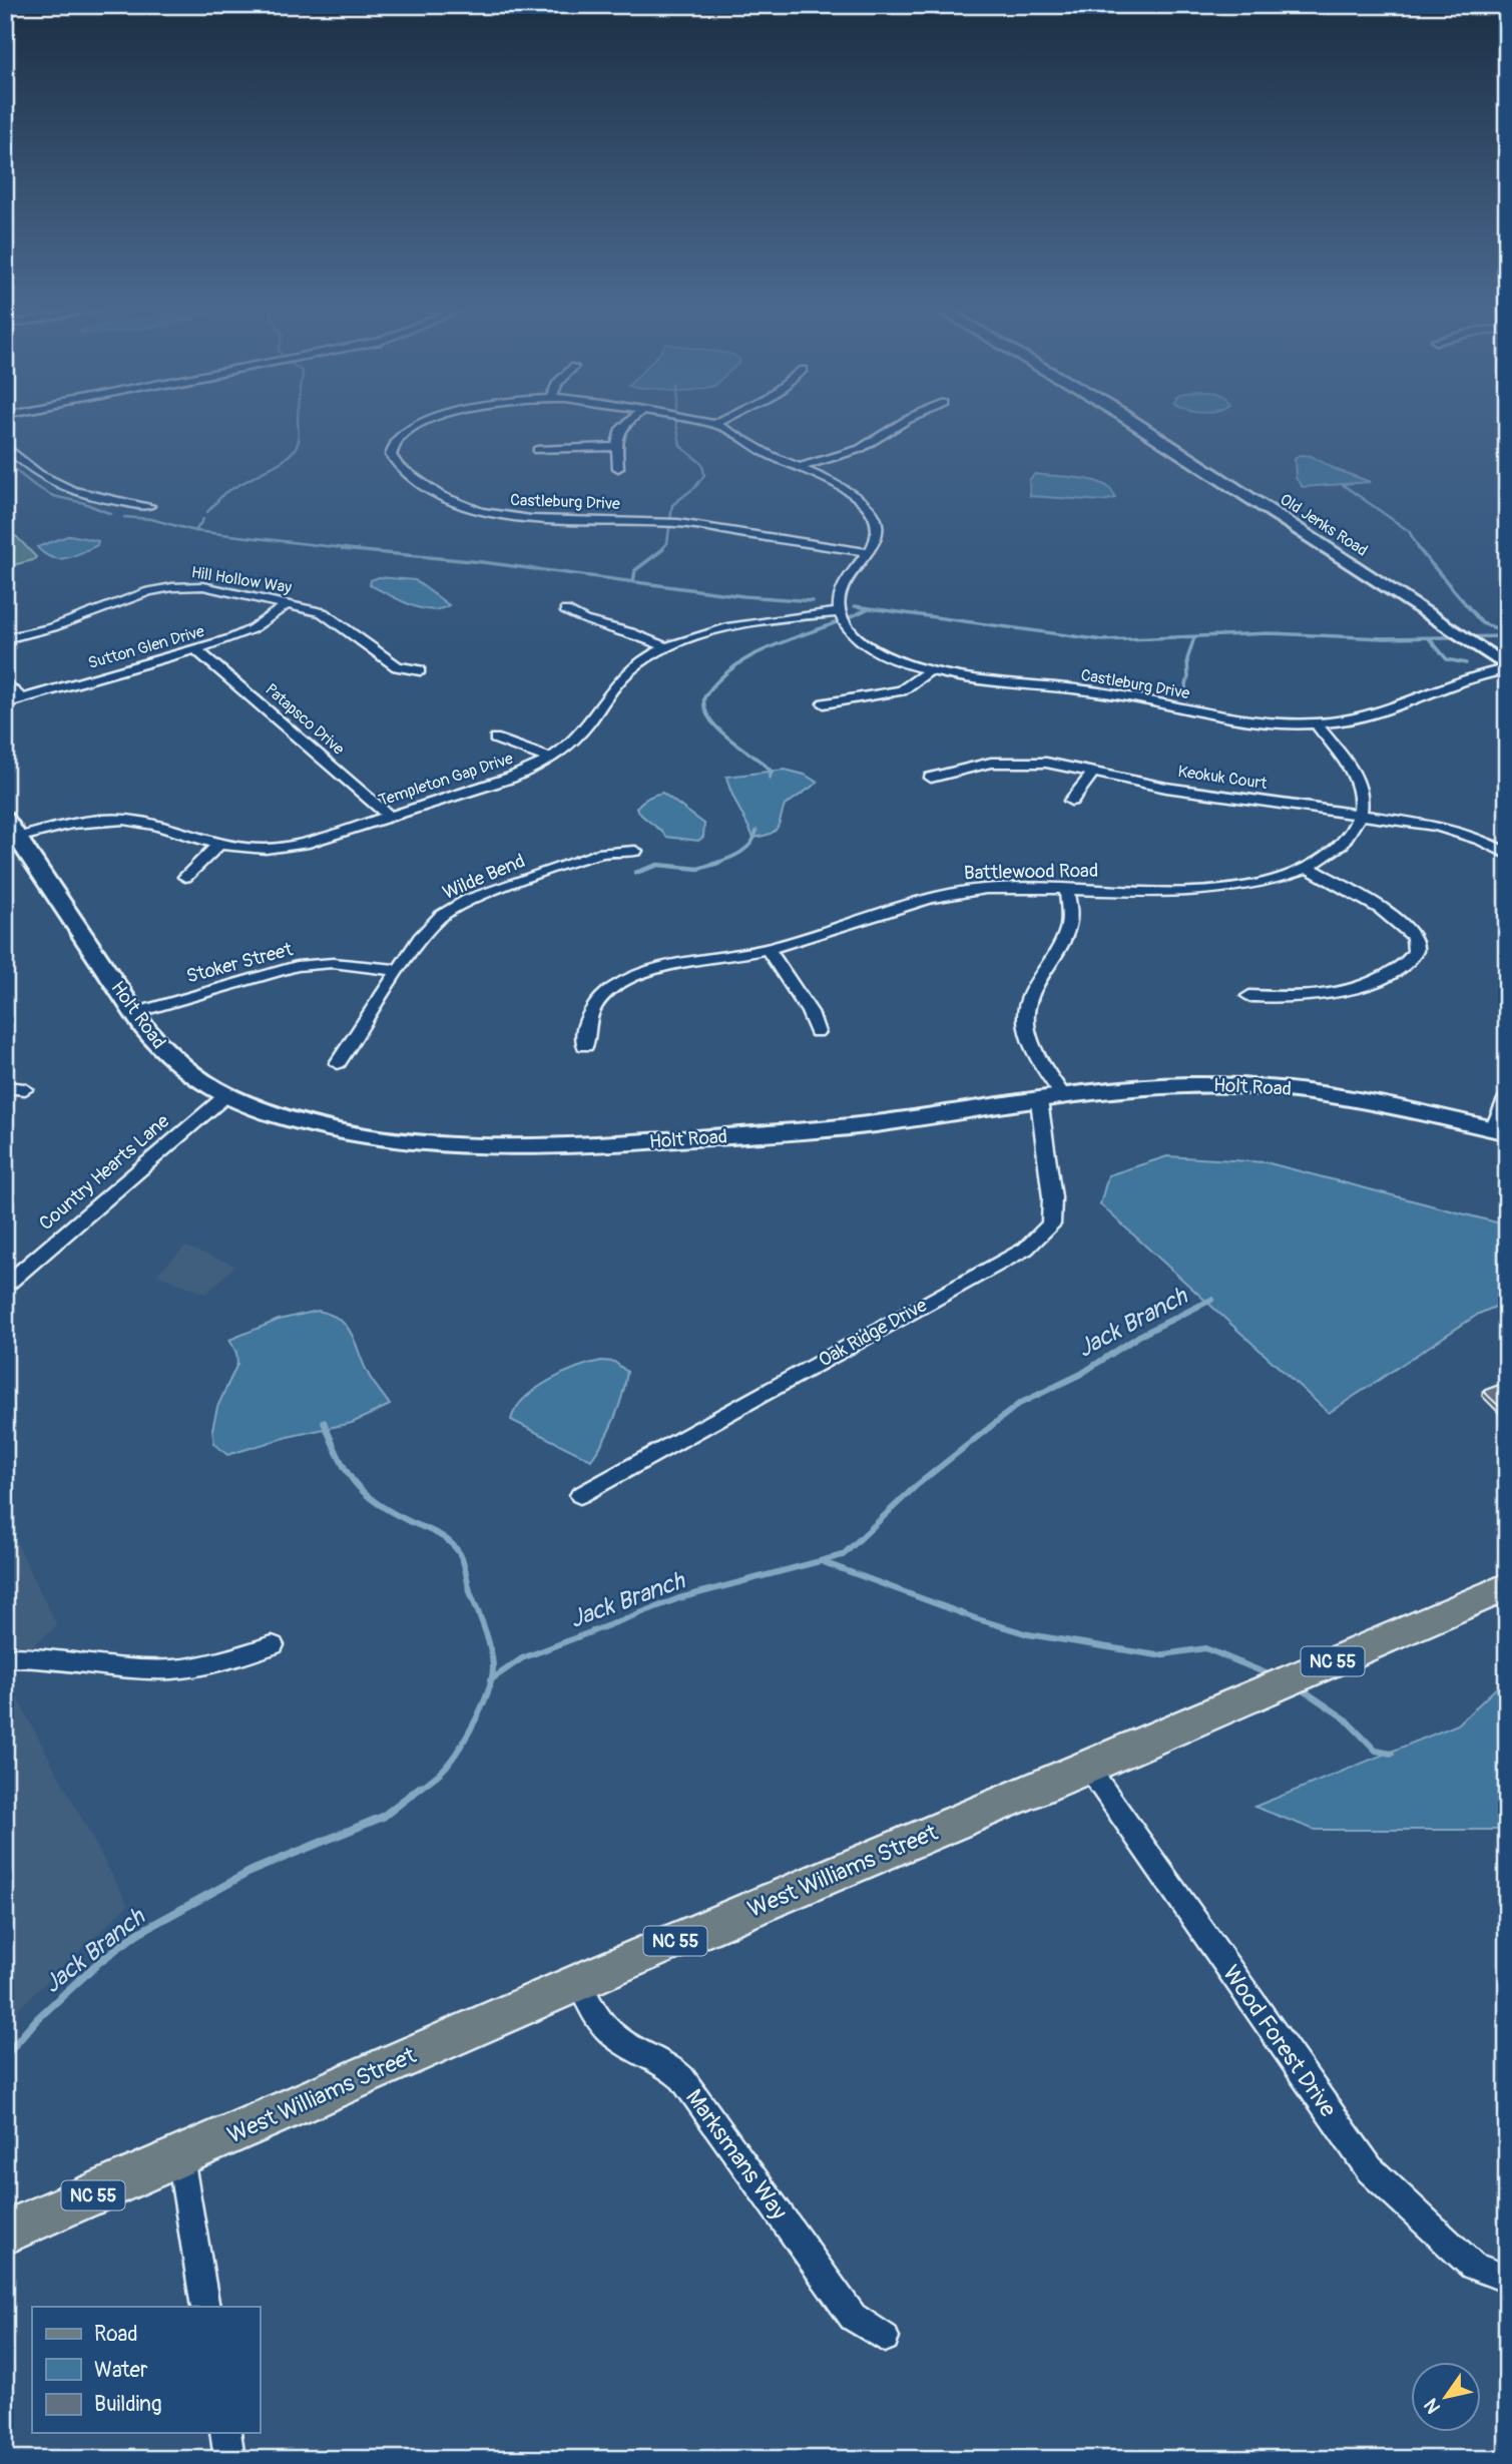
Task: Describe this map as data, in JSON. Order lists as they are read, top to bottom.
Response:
{
  "streets": {
    "main road": ["NC 55", "West Williams Street"],
    "street": [
      "Castleburg Drive",
      "Old Jenks Road",
      "Hill Hollow Way",
      "Sutton Glen Drive",
      "Patapsco Drive",
      "Keokuk Court",
      "Templeton Gap Drive",
      "Battlewood Road",
      "Wilde Bend",
      "Stoker Street",
      "Holt Road",
      "Country Hearts Lane",
      "Oak Ridge Drive",
      "Wood Forest Drive",
      "Marksmans Way"
    ]
  },
  "crossings": [
    ["Castleburg Drive", "Old Jenks Road"],
    ["Castleburg Drive", "Templeton Gap Drive"],
    ["Hill Hollow Way", "Sutton Glen Drive"],
    ["Sutton Glen Drive", "Patapsco Drive"],
    ["Patapsco Drive", "Templeton Gap Drive"],
    ["Keokuk Court", "Battlewood Road"],
    ["Templeton Gap Drive", "Holt Road"],
    ["Wilde Bend", "Stoker Street"],
    ["Stoker Street", "Holt Road"],
    ["Holt Road", "Country Hearts Lane"],
    ["Holt Road", "Oak Ridge Drive"],
    ["NC 55", "West Williams Street"],
    ["West Williams Street", "Wood Forest Drive"],
    ["West Williams Street", "Marksmans Way"]
  ],
  "water": ["Jack Branch"],
  "legend": ["Road", "Water", "Building"],
  "north": "bottom left"
}
